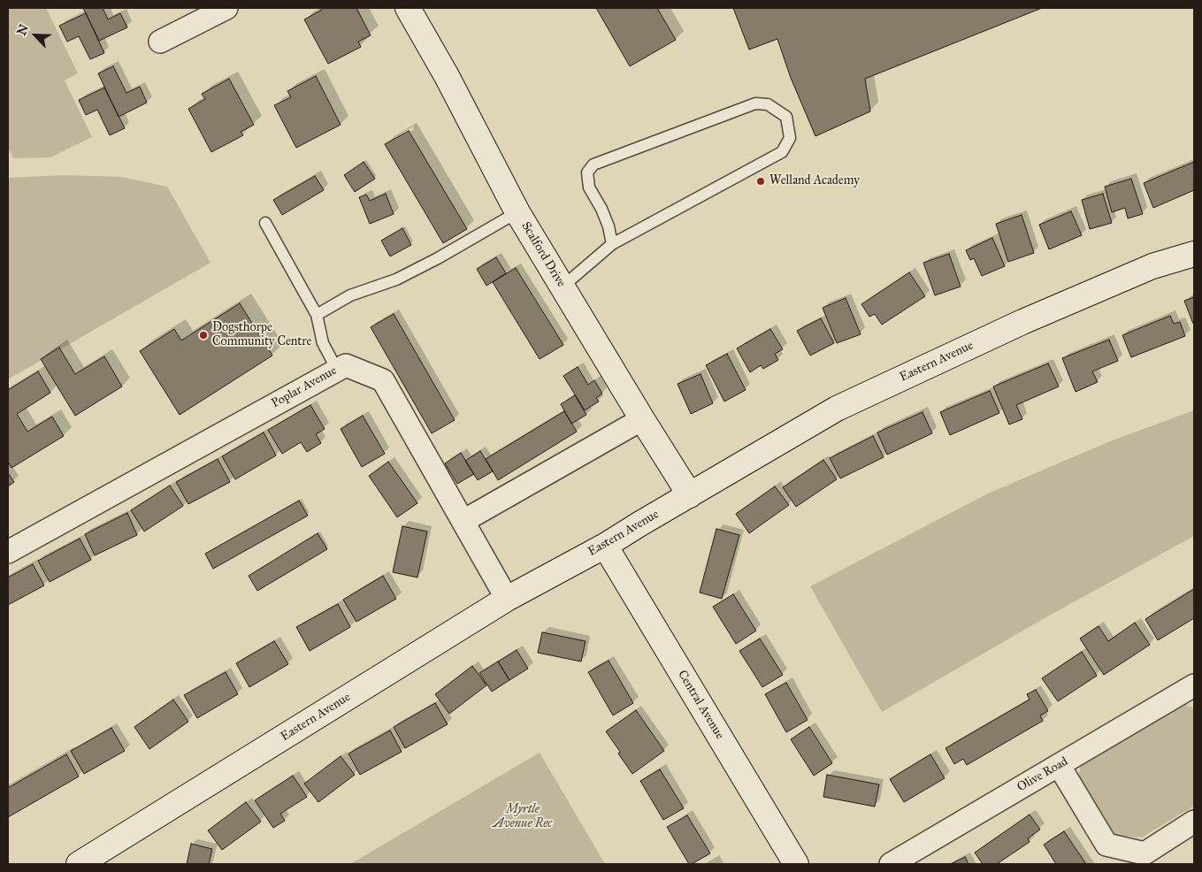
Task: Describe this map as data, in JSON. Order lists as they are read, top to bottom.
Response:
{
  "streets": {
    "street": [
      "Scalford Drive",
      "Eastern Avenue",
      "Poplar Avenue",
      "Central Avenue",
      "Olive Road"
    ]
  },
  "crossings": [
    ["Scalford Drive", "Eastern Avenue"],
    ["Eastern Avenue", "Poplar Avenue"],
    ["Eastern Avenue", "Central Avenue"]
  ],
  "parks": ["Myrtle Avenue Rec"],
  "places": ["Welland Academy", "Dogsthorpe Community Centre"],
  "north": "top left"
}
